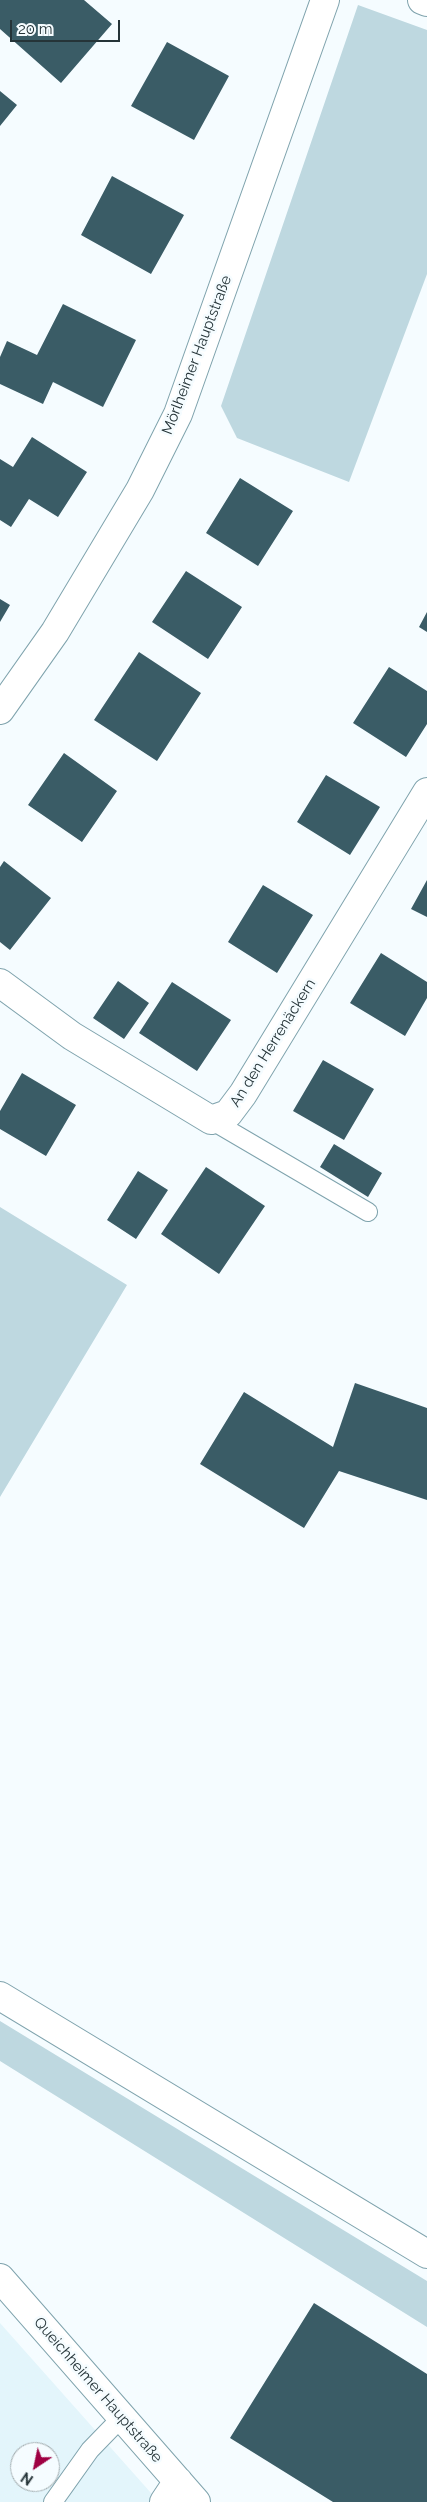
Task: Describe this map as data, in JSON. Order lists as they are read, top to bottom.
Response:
{
  "streets": {
    "street": ["Mörlheimer Hauptstraße", "An den Herrenäckern", "Queichheimer Hauptstraße"]
  },
  "scale_bar": "20 m",
  "north": "bottom left"
}
